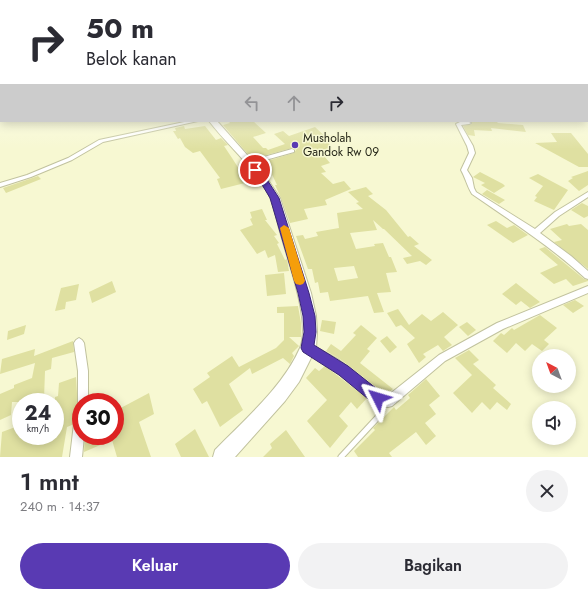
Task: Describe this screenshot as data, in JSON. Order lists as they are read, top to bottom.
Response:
{
  "places": ["Musholah Gandok Rw 09"],
  "north": "top left",
  "page": {
    "turn": ["50 m", "Belok kanan"],
    "speed": "24 km/h",
    "limit": "30",
    "heading": ["1 mnt", "240 m · 14:37"],
    "buttons": ["Keluar", "Bagikan"]
  }
}
